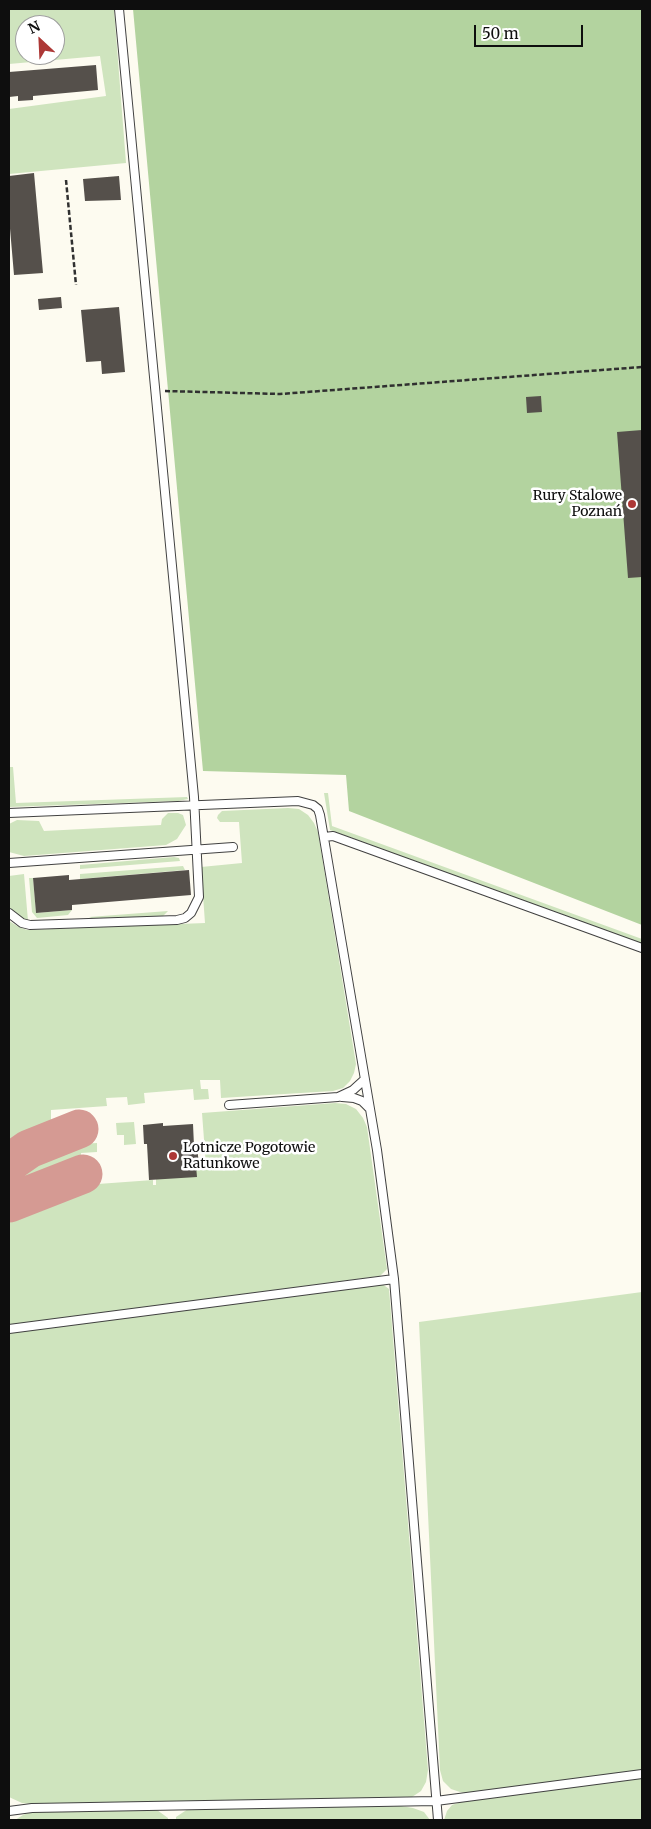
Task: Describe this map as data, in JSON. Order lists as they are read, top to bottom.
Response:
{
  "places": ["Rury Stalowe Poznań", "Lotnicze Pogotowie Ratunkowe"],
  "scale_bar": "50 m",
  "north": "top left"
}
